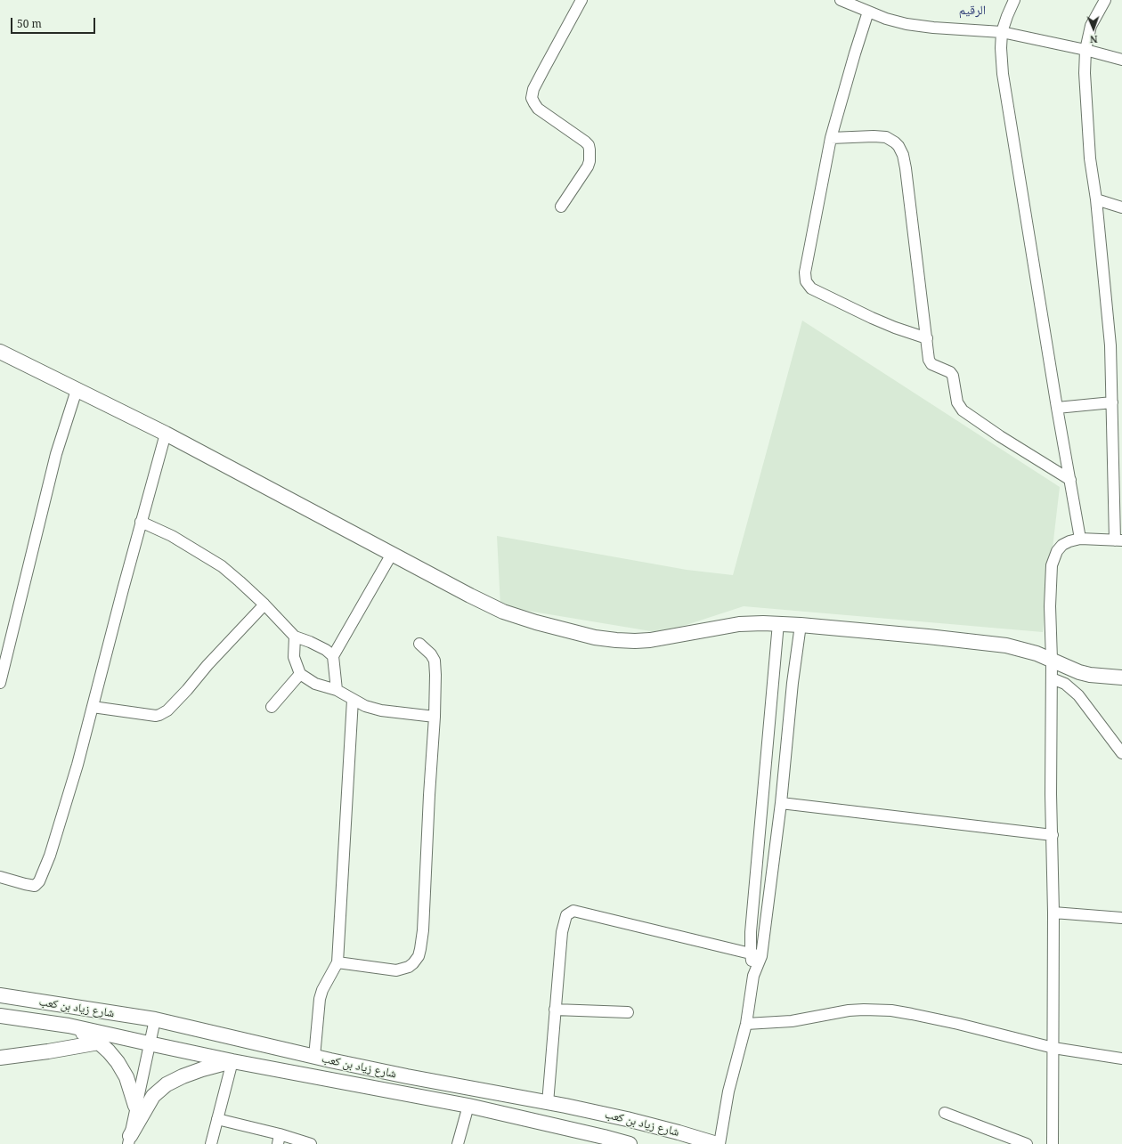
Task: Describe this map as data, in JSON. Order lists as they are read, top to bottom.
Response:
{
  "streets": {
    "main road": ["شارع زياد بن كعب"]
  },
  "districts": ["الرقيم"],
  "scale_bar": "50 m",
  "north": "bottom"
}
